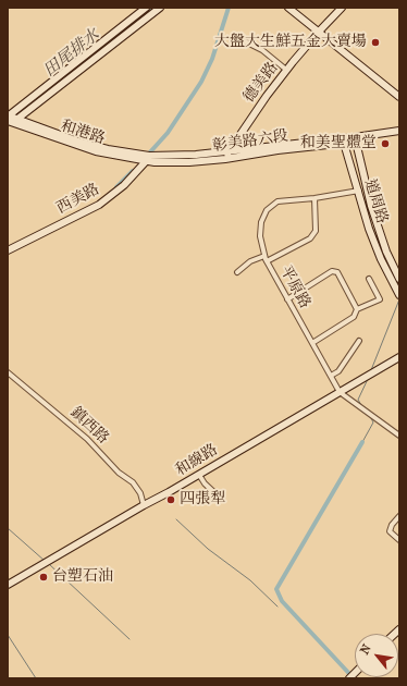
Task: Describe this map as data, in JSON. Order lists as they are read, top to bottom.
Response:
{
  "streets": {
    "street": [
      "德美路",
      "和港路",
      "彰美路六段",
      "西美路",
      "道周路",
      "平原路",
      "鎮西路",
      "和線路"
    ]
  },
  "crossings": [
    ["德美路", "彰美路六段"],
    ["和港路", "彰美路六段"],
    ["和港路", "西美路"],
    ["彰美路六段", "西美路"],
    ["彰美路六段", "道周路"],
    ["道周路", "平原路"],
    ["平原路", "和線路"],
    ["鎮西路", "和線路"]
  ],
  "water": ["田尾排水"],
  "places": [
    "大盤大生鮮五金大賣場",
    "和美聖體堂",
    "四張犁",
    "台塑石油"
  ],
  "north": "top left"
}
